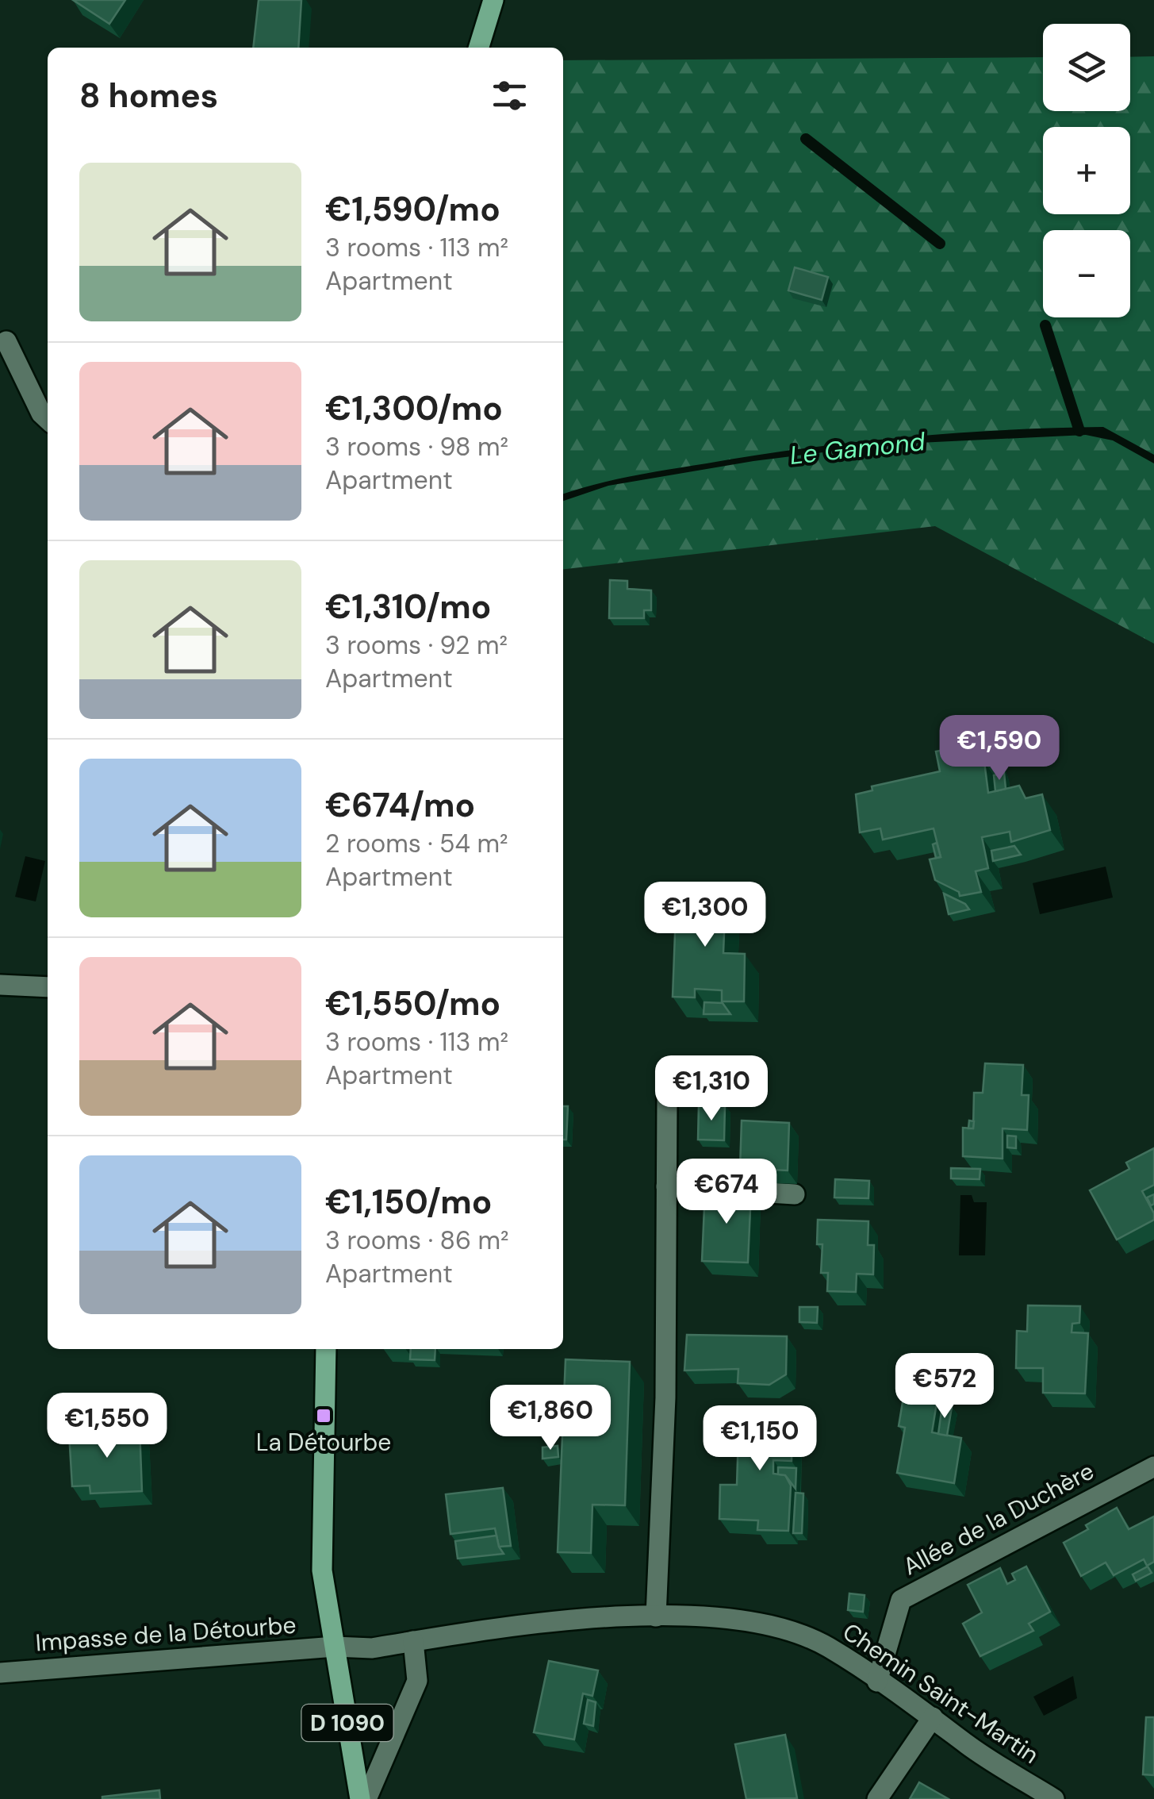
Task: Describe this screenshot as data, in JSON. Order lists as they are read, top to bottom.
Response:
{
  "streets": {
    "main road": ["D 1090"],
    "street": ["Allée de la Duchère", "Impasse de la Détourbe", "Chemin Saint-Martin"]
  },
  "crossings": [
    ["Allée de la Duchère", "Chemin Saint-Martin"],
    ["Impasse de la Détourbe", "Chemin Saint-Martin"],
    ["Impasse de la Détourbe", "D 1090"],
    ["Chemin Saint-Martin", "D 1090"]
  ],
  "water": ["Le Gamond"],
  "places": {
    "transit": ["La Détourbe"]
  },
  "page": {
    "map_buttons": ["+", "−"],
    "heading": "8 homes",
    "list": [
      {
        "name": "€1,590/mo",
        "note": "3 rooms · 113 m² · Apartment"
      },
      {
        "name": "€1,300/mo",
        "note": "3 rooms · 98 m² · Apartment"
      },
      {
        "name": "€1,310/mo",
        "note": "3 rooms · 92 m² · Apartment"
      },
      {
        "name": "€674/mo",
        "note": "2 rooms · 54 m² · Apartment"
      },
      {
        "name": "€1,550/mo",
        "note": "3 rooms · 113 m² · Apartment"
      },
      {
        "name": "€1,150/mo",
        "note": "3 rooms · 86 m² · Apartment"
      }
    ],
    "price": [
      "€1,590",
      "€1,300",
      "€1,310",
      "€674",
      "€572",
      "€1,860",
      "€1,550",
      "€1,150"
    ]
  }
}
